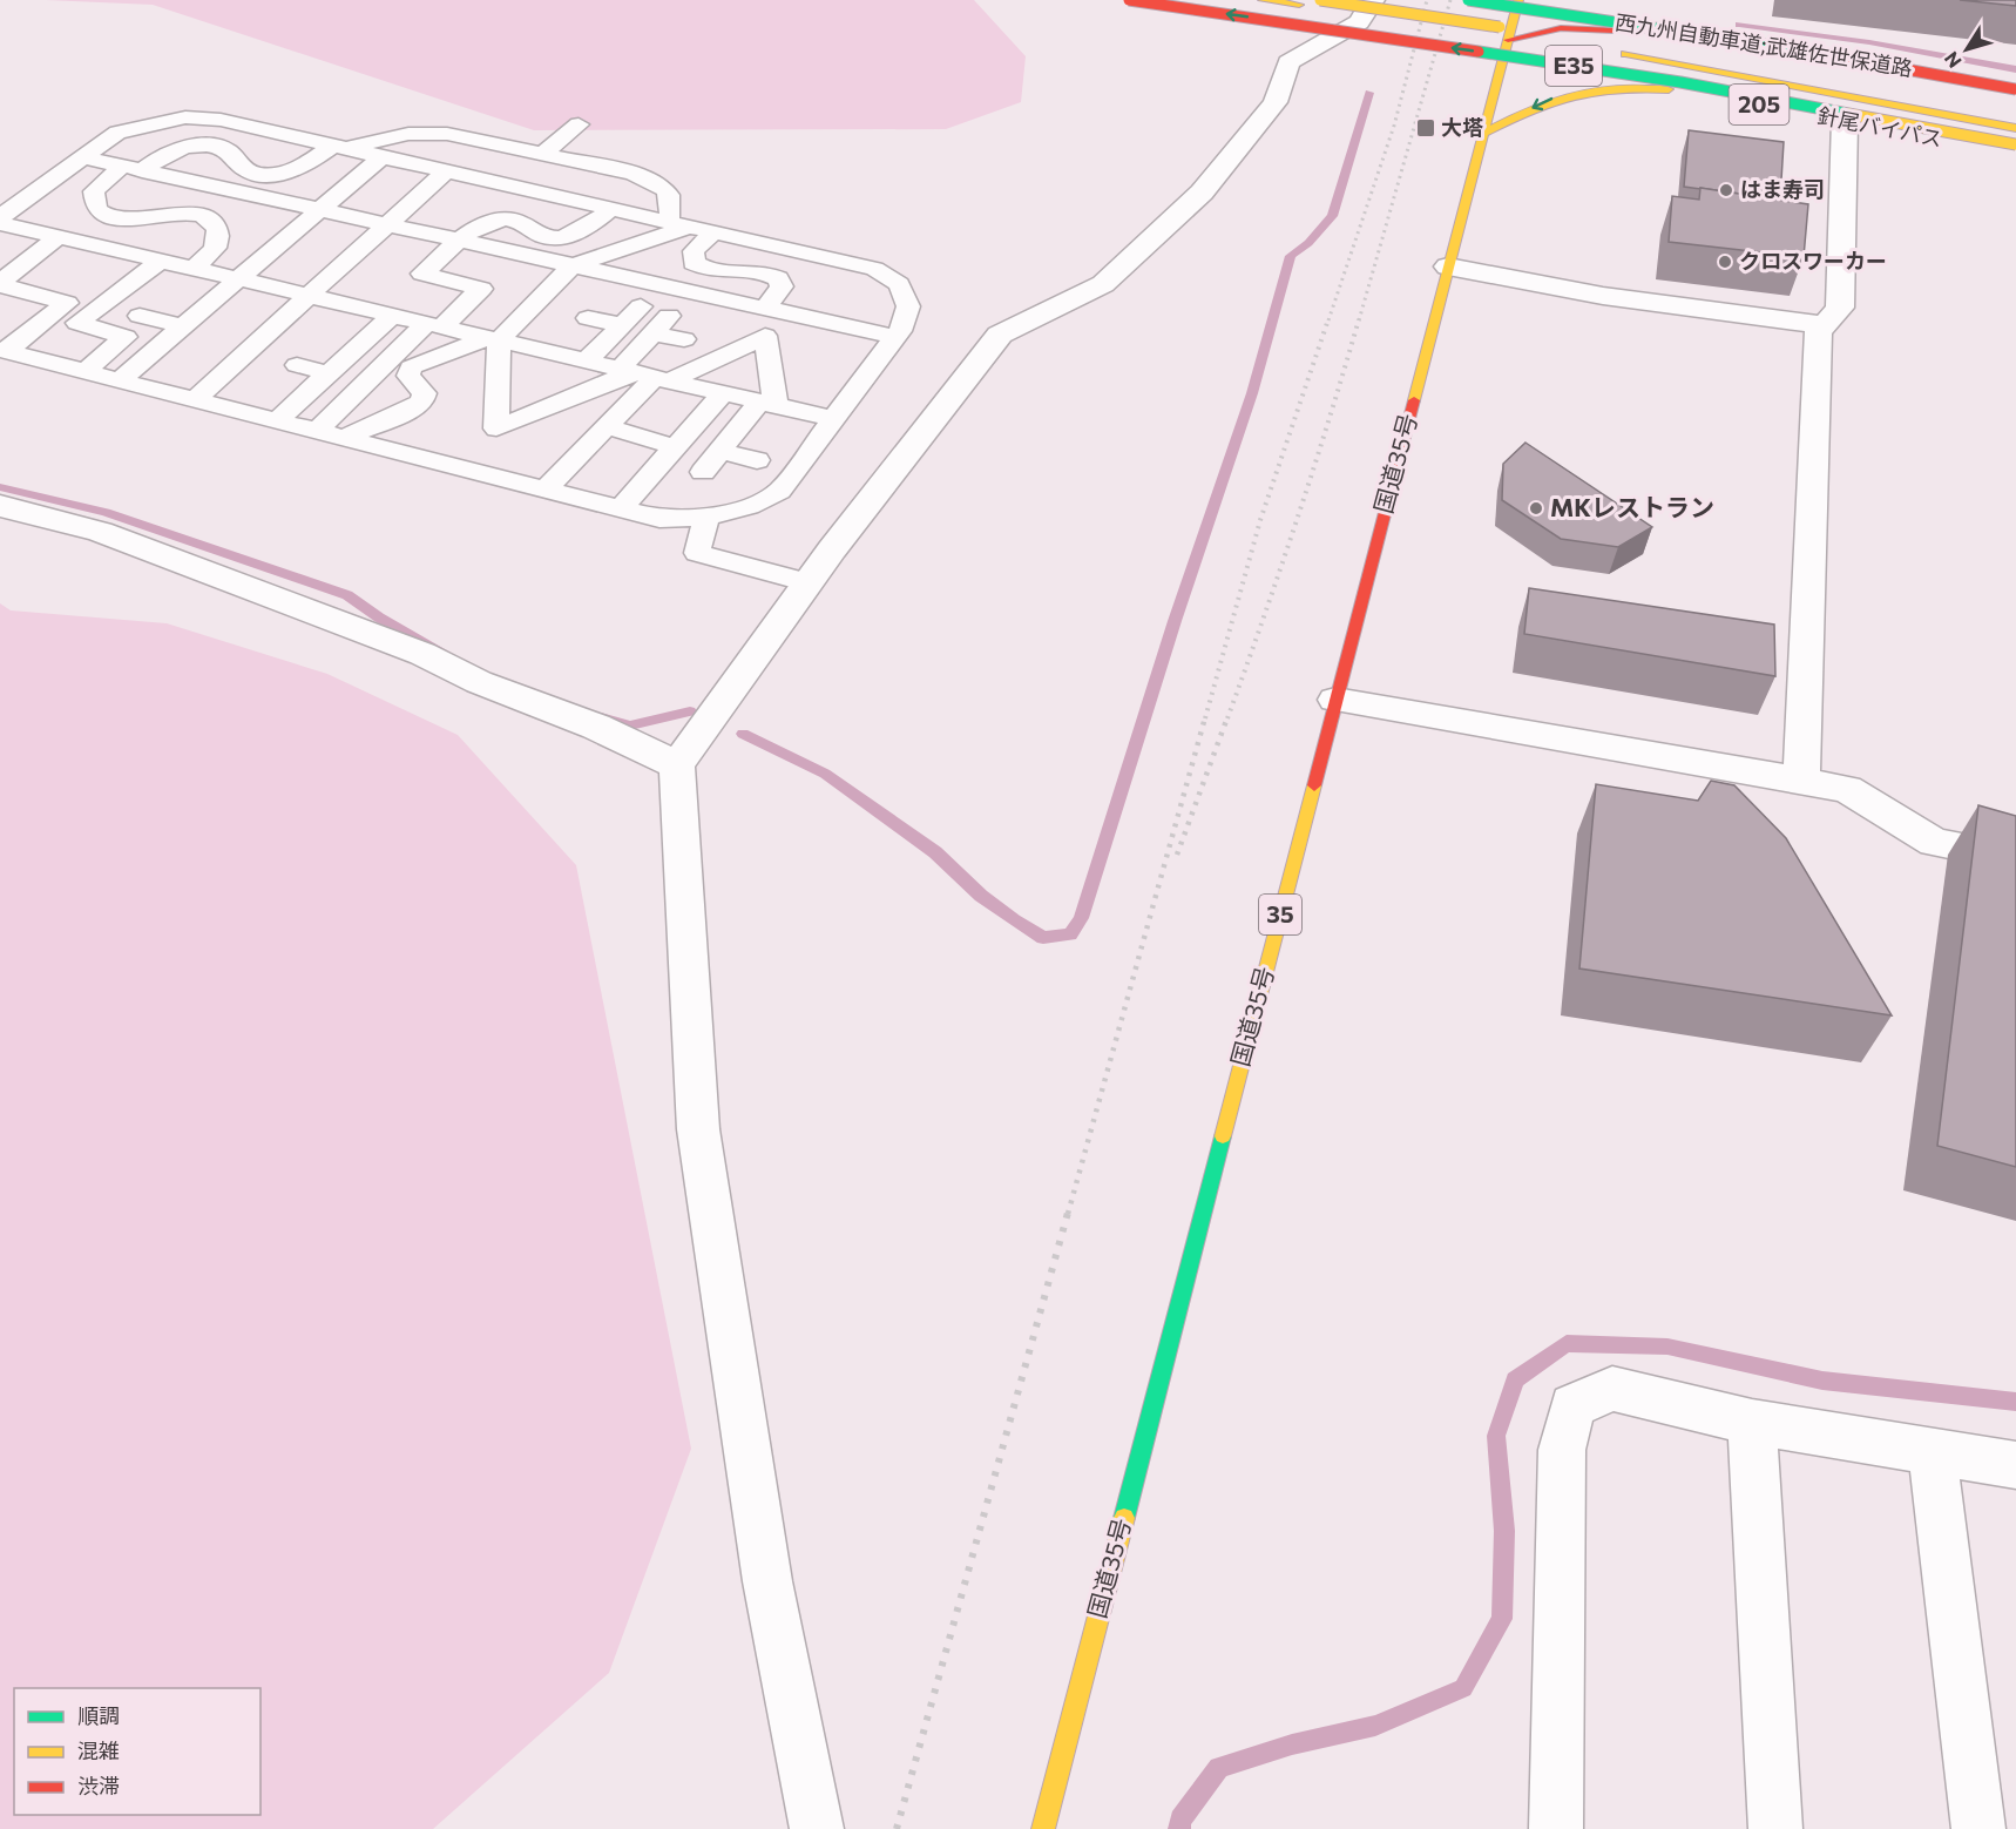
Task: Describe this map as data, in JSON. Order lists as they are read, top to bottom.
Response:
{
  "streets": {
    "highway": [
      "西九州自動車道;武雄佐世保道路",
      "E35",
      "205",
      "針尾バイパス",
      "国道35号",
      "35"
    ]
  },
  "crossings": [
    ["205", "針尾バイパス"],
    ["205", "国道35号"],
    ["針尾バイパス", "国道35号"]
  ],
  "places": {
    "transit": ["大塔"],
    "other": ["はま寿司", "クロスワーカー", "MKレストラン"]
  },
  "legend": ["順調", "混雑", "渋滞"],
  "north": "bottom left"
}
